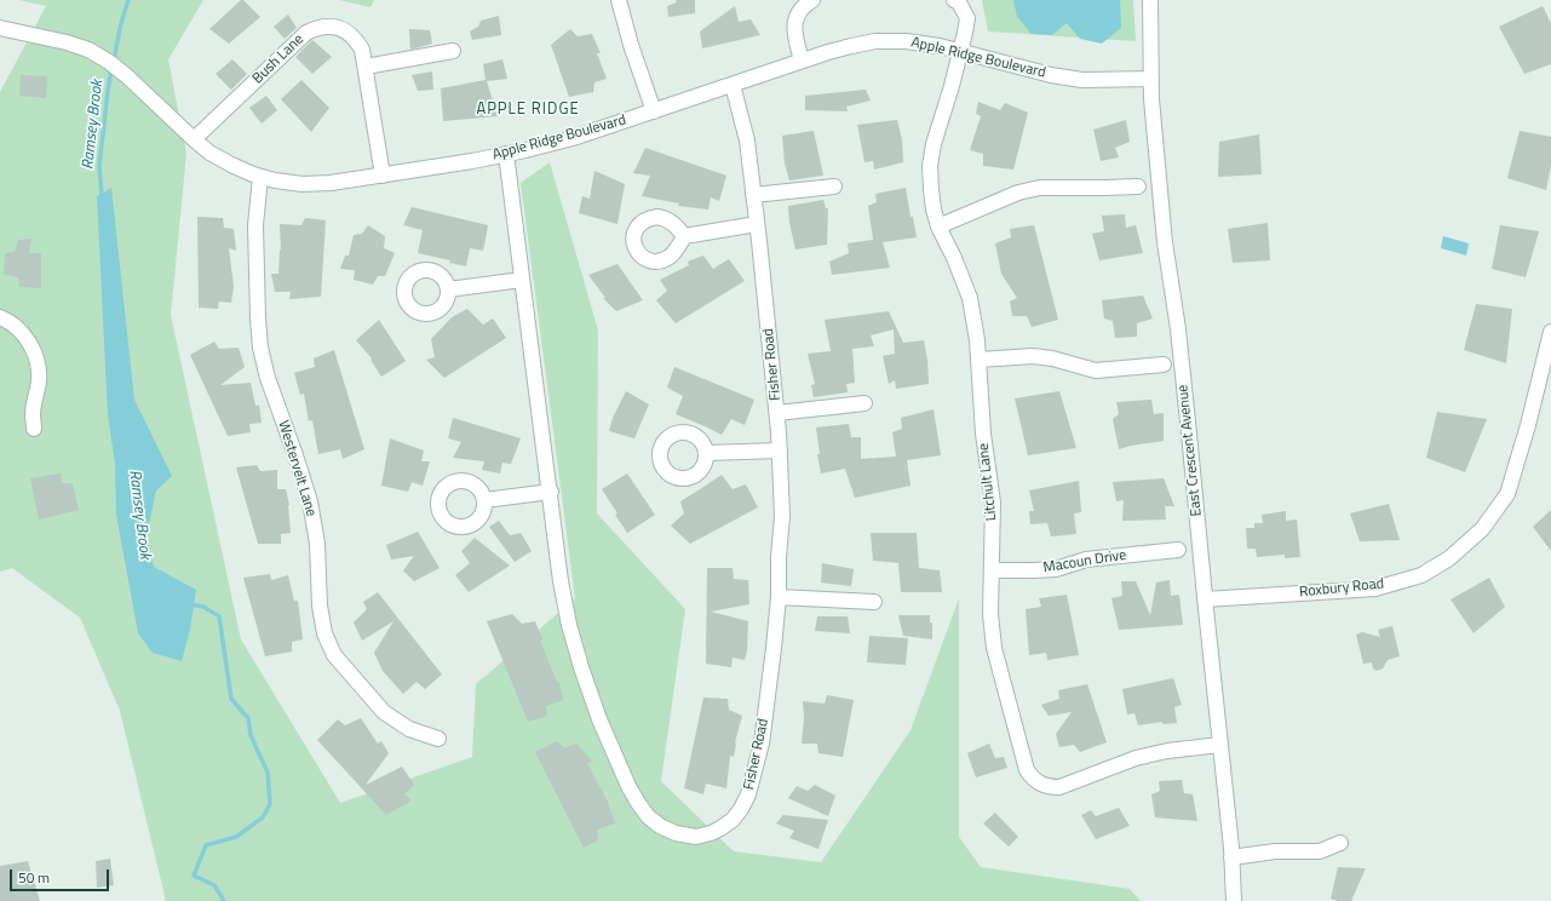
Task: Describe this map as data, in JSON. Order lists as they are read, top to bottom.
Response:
{
  "streets": {
    "street": [
      "Apple Ridge Boulevard",
      "Bush Lane",
      "Fisher Road",
      "East Crescent Avenue",
      "Westervelt Lane",
      "Litchult Lane",
      "Macoun Drive",
      "Roxbury Road"
    ]
  },
  "crossings": [
    ["Apple Ridge Boulevard", "Bush Lane"],
    ["Apple Ridge Boulevard", "Fisher Road"],
    ["Apple Ridge Boulevard", "East Crescent Avenue"],
    ["Apple Ridge Boulevard", "Westervelt Lane"],
    ["Apple Ridge Boulevard", "Litchult Lane"],
    ["East Crescent Avenue", "Litchult Lane"],
    ["East Crescent Avenue", "Roxbury Road"],
    ["Litchult Lane", "Macoun Drive"]
  ],
  "districts": ["APPLE RIDGE"],
  "water": ["Ramsey Brook"],
  "scale_bar": "50 m"
}
